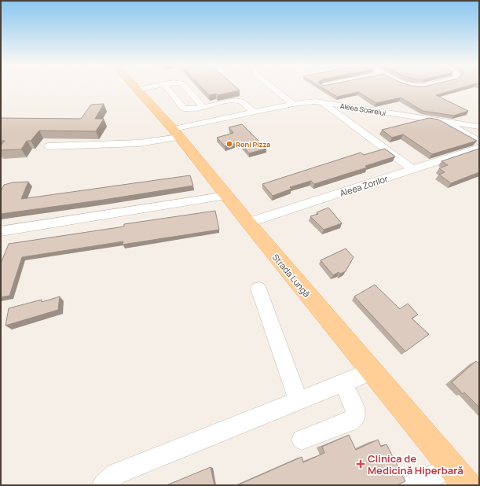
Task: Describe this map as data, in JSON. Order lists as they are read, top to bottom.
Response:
{
  "streets": {
    "main road": ["Strada Lungă"],
    "street": ["Aleea Soarelui", "Aleea Zorilor"]
  },
  "crossings": [
    ["Aleea Soarelui", "Strada Lungă"],
    ["Aleea Zorilor", "Strada Lungă"]
  ],
  "places": {
    "other": ["Roni Pizza"],
    "health": ["Clinica de Medicină Hiperbară"]
  }
}
